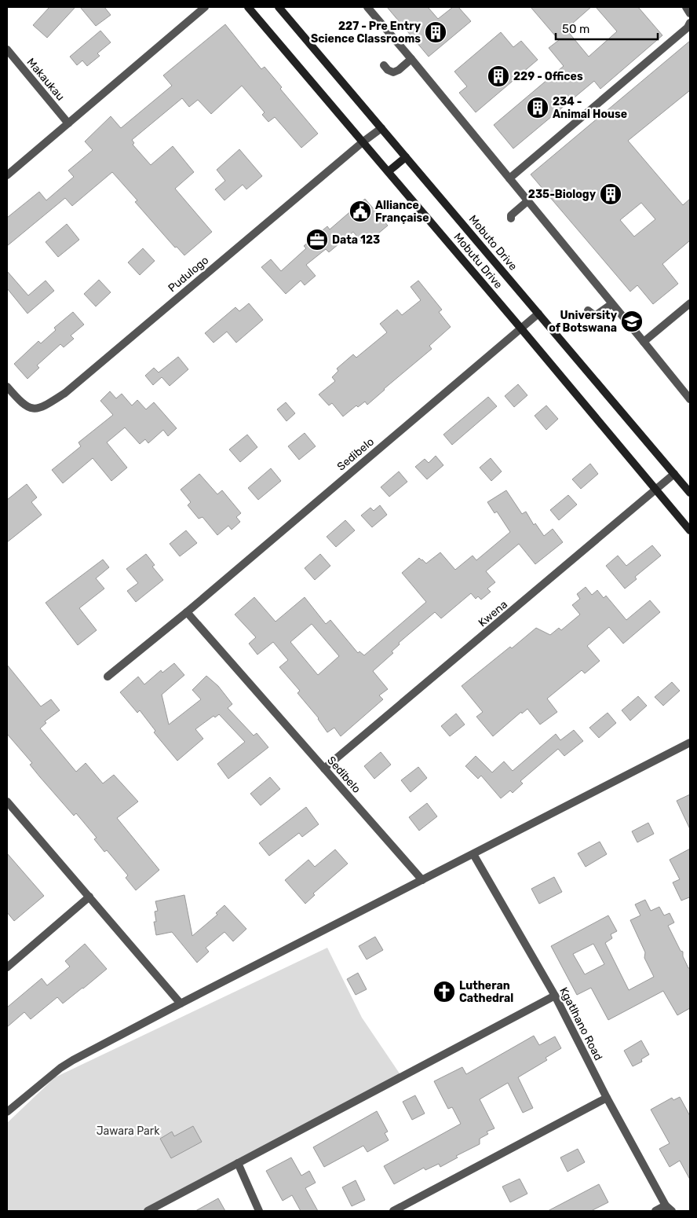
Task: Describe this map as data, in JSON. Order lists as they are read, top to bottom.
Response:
{
  "streets": {
    "main road": ["Mobuto Drive", "Mobutu Drive"],
    "street": [
      "Makaukau",
      "Pudulogo",
      "Sedibelo",
      "Kwena",
      "Kgatlhano Road"
    ]
  },
  "crossings": [
    ["Mobuto Drive", "Pudulogo"],
    ["Mobuto Drive", "Sedibelo"],
    ["Mobuto Drive", "Kwena"],
    ["Mobutu Drive", "Pudulogo"],
    ["Mobutu Drive", "Sedibelo"],
    ["Mobutu Drive", "Kwena"],
    ["Sedibelo", "Kwena"]
  ],
  "parks": ["Jawara Park"],
  "places": {
    "building": [
      "227 - Pre Entry Science Classrooms",
      "229 - Offices",
      "234 - Animal House",
      "235-Biology"
    ],
    "public building": ["Alliance Française"],
    "office": ["Data 123"],
    "school or university": ["University of Botswana"],
    "church": ["Lutheran Cathedral"]
  },
  "scale_bar": "50 m"
}
